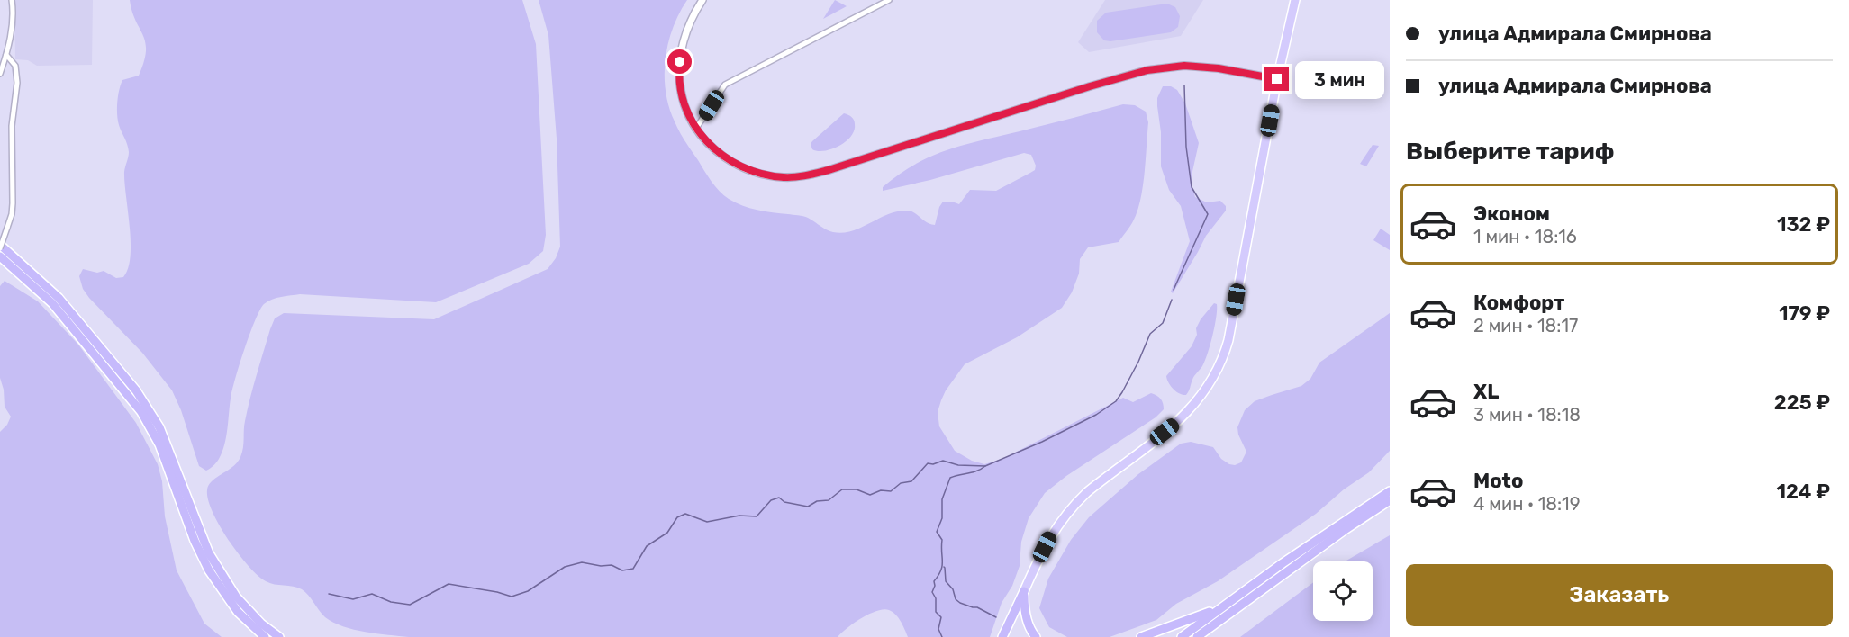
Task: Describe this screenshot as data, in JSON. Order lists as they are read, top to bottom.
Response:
{
  "page": {
    "banner": ["улица Адмирала Смирнова", "улица Адмирала Смирнова"],
    "bubble": "3 мин",
    "heading": "Выберите тариф",
    "list": [
      {
        "name": "Эконом",
        "note": "1 мин · 18:16",
        "value": "132 ₽"
      },
      {
        "name": "Комфорт",
        "note": "2 мин · 18:17",
        "value": "179 ₽"
      },
      {
        "name": "XL",
        "note": "3 мин · 18:18",
        "value": "225 ₽"
      },
      {
        "name": "Moto",
        "note": "4 мин · 18:19",
        "value": "124 ₽"
      }
    ],
    "buttons": "Заказать"
  }
}
